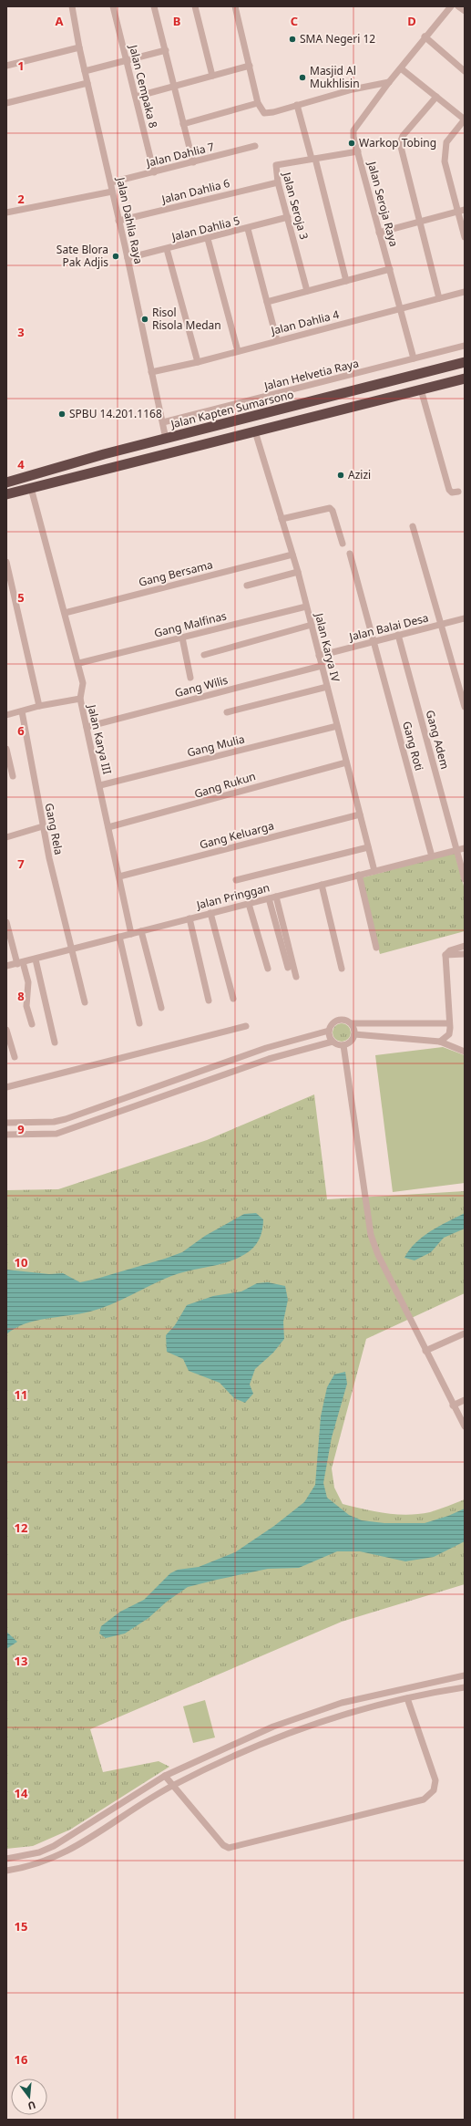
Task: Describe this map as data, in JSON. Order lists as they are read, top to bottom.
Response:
{
  "streets": {
    "highway": ["Jalan Kapten Sumarsono"],
    "street": [
      "Jalan Cempaka 8",
      "Jalan Dahlia 7",
      "Jalan Dahlia 6",
      "Jalan Seroja Raya",
      "Jalan Seroja 3",
      "Jalan Dahlia Raya",
      "Jalan Dahlia 5",
      "Jalan Dahlia 4",
      "Jalan Helvetia Raya",
      "Gang Bersama",
      "Gang Malfinas",
      "Jalan Balai Desa",
      "Jalan Karya IV",
      "Gang Wilis",
      "Jalan Karya III",
      "Gang Adem",
      "Gang Mulia",
      "Gang Roti",
      "Gang Rukun",
      "Gang Rela",
      "Gang Keluarga",
      "Jalan Pringgan"
    ]
  },
  "crossings": [
    ["Jalan Cempaka 8", "Jalan Dahlia 7"],
    ["Jalan Dahlia 7", "Jalan Dahlia Raya"],
    ["Jalan Dahlia 6", "Jalan Seroja 3"],
    ["Jalan Dahlia 6", "Jalan Dahlia Raya"],
    ["Jalan Seroja Raya", "Jalan Seroja 3"],
    ["Jalan Seroja Raya", "Jalan Dahlia 4"],
    ["Jalan Seroja Raya", "Jalan Helvetia Raya"],
    ["Jalan Seroja 3", "Jalan Dahlia 5"],
    ["Jalan Dahlia Raya", "Jalan Dahlia 5"],
    ["Jalan Dahlia Raya", "Jalan Dahlia 4"],
    ["Jalan Dahlia Raya", "Jalan Helvetia Raya"],
    ["Jalan Dahlia Raya", "Jalan Kapten Sumarsono"],
    ["Gang Bersama", "Jalan Karya IV"],
    ["Gang Bersama", "Jalan Karya III"],
    ["Gang Malfinas", "Jalan Karya IV"],
    ["Gang Malfinas", "Jalan Karya III"],
    ["Jalan Balai Desa", "Jalan Karya IV"],
    ["Jalan Balai Desa", "Gang Adem"],
    ["Jalan Balai Desa", "Gang Roti"],
    ["Jalan Karya IV", "Gang Wilis"],
    ["Jalan Karya IV", "Gang Mulia"],
    ["Jalan Karya IV", "Gang Rukun"],
    ["Jalan Karya IV", "Gang Keluarga"],
    ["Jalan Karya IV", "Jalan Pringgan"],
    ["Gang Wilis", "Jalan Karya III"],
    ["Jalan Karya III", "Gang Mulia"],
    ["Jalan Karya III", "Gang Rukun"],
    ["Jalan Karya III", "Gang Keluarga"],
    ["Jalan Karya III", "Jalan Pringgan"],
    ["Gang Adem", "Jalan Pringgan"],
    ["Gang Roti", "Jalan Pringgan"],
    ["Gang Rela", "Jalan Pringgan"]
  ],
  "places": [
    "SMA Negeri 12",
    "Masjid Al Mukhlisin",
    "Warkop Tobing",
    "Sate Blora Pak Adjis",
    "Risol Risola Medan",
    "SPBU 14.201.1168",
    "Azizi"
  ],
  "north": "bottom",
  "grid": {
    "columns": [
      "A",
      "B",
      "C",
      "D"
    ],
    "rows": [
      "1",
      "2",
      "3",
      "4",
      "5",
      "6",
      "7",
      "8",
      "9",
      "10",
      "11",
      "12",
      "13",
      "14",
      "15",
      "16"
    ]
  }
}
